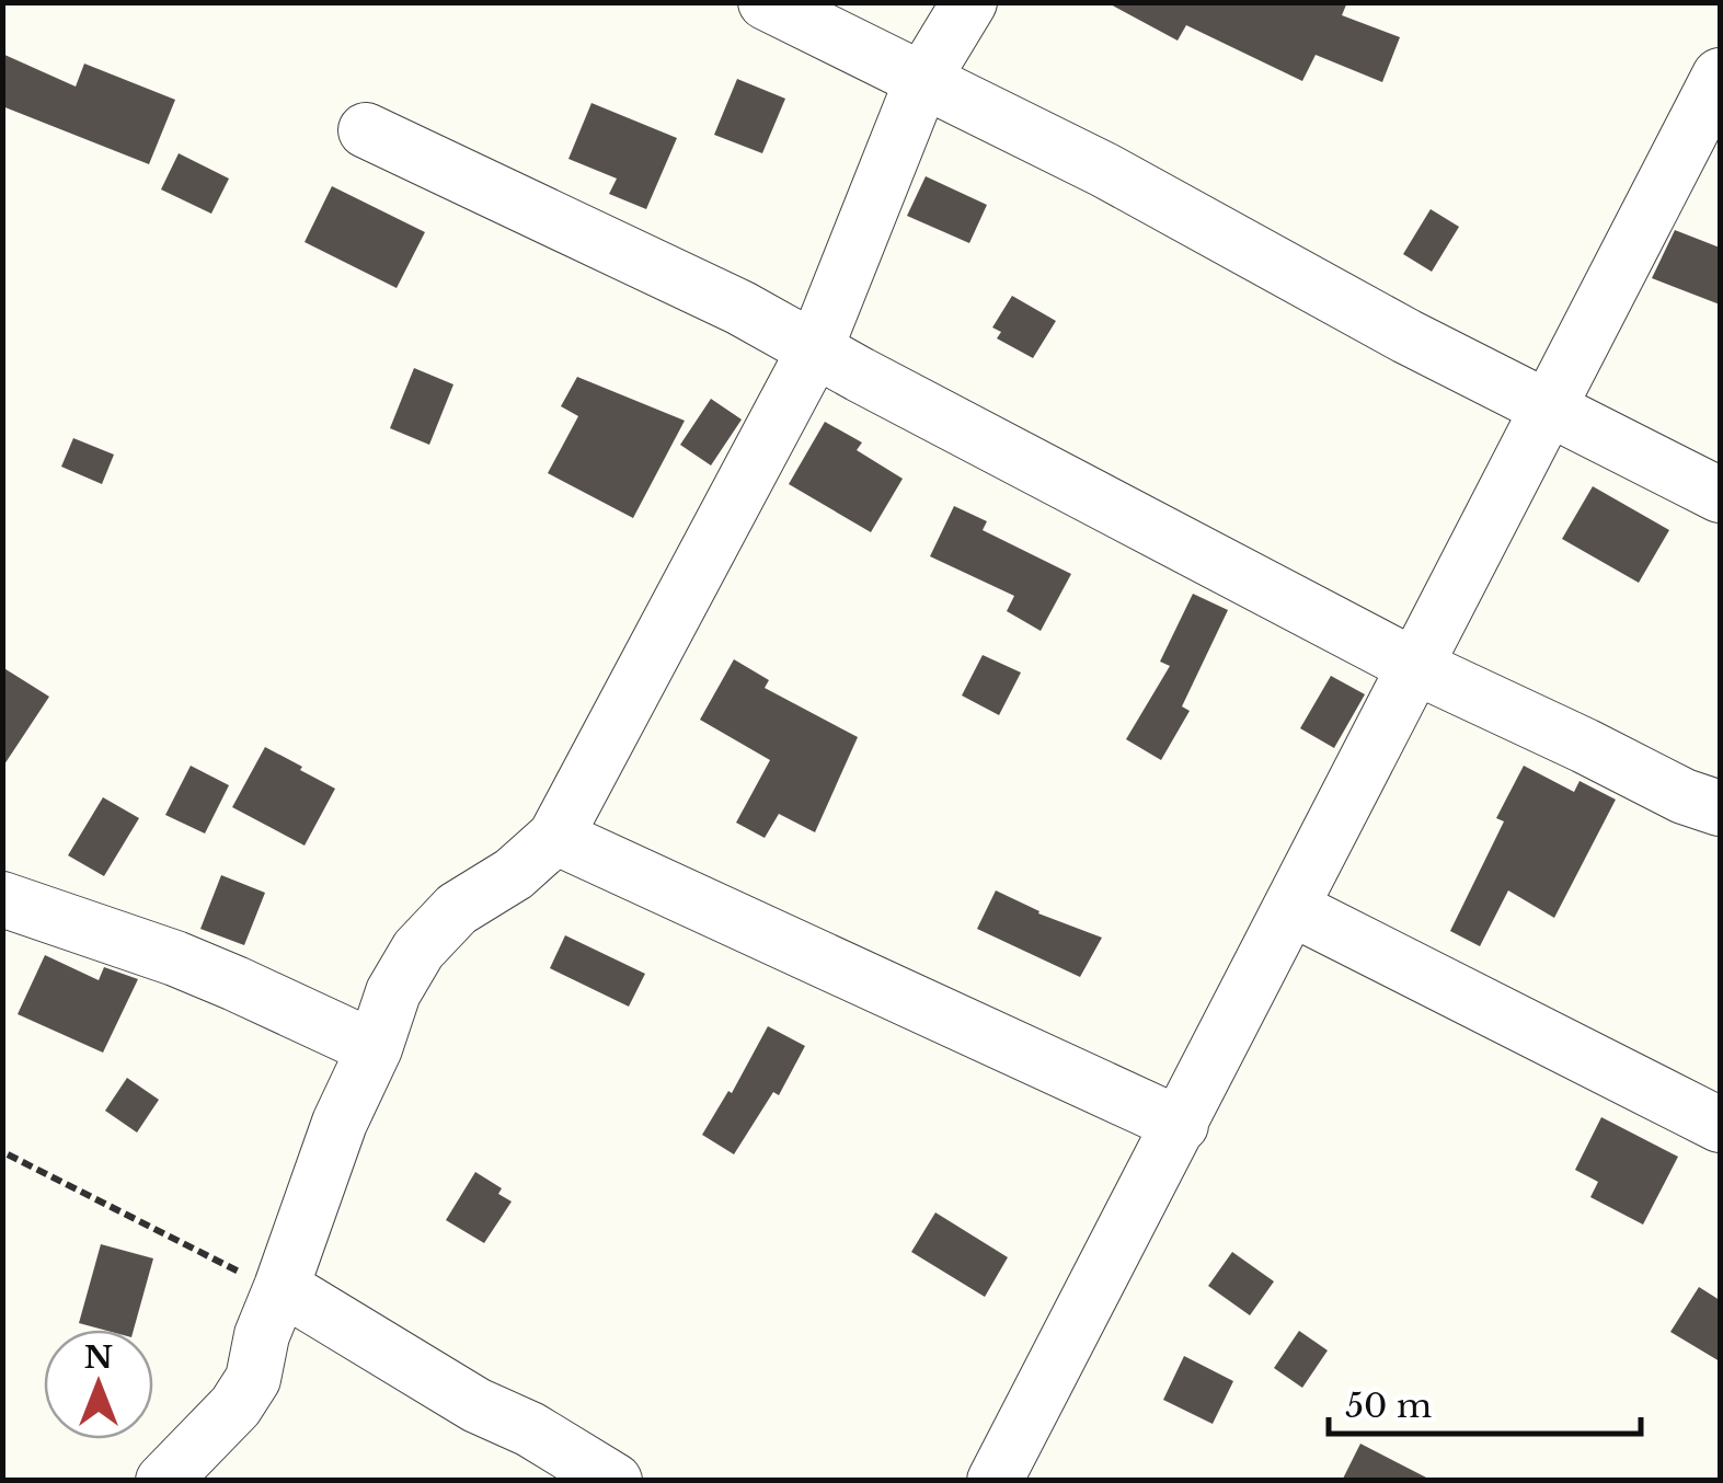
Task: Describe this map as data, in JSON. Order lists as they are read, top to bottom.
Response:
{
  "scale_bar": "50 m",
  "north": "top"
}
